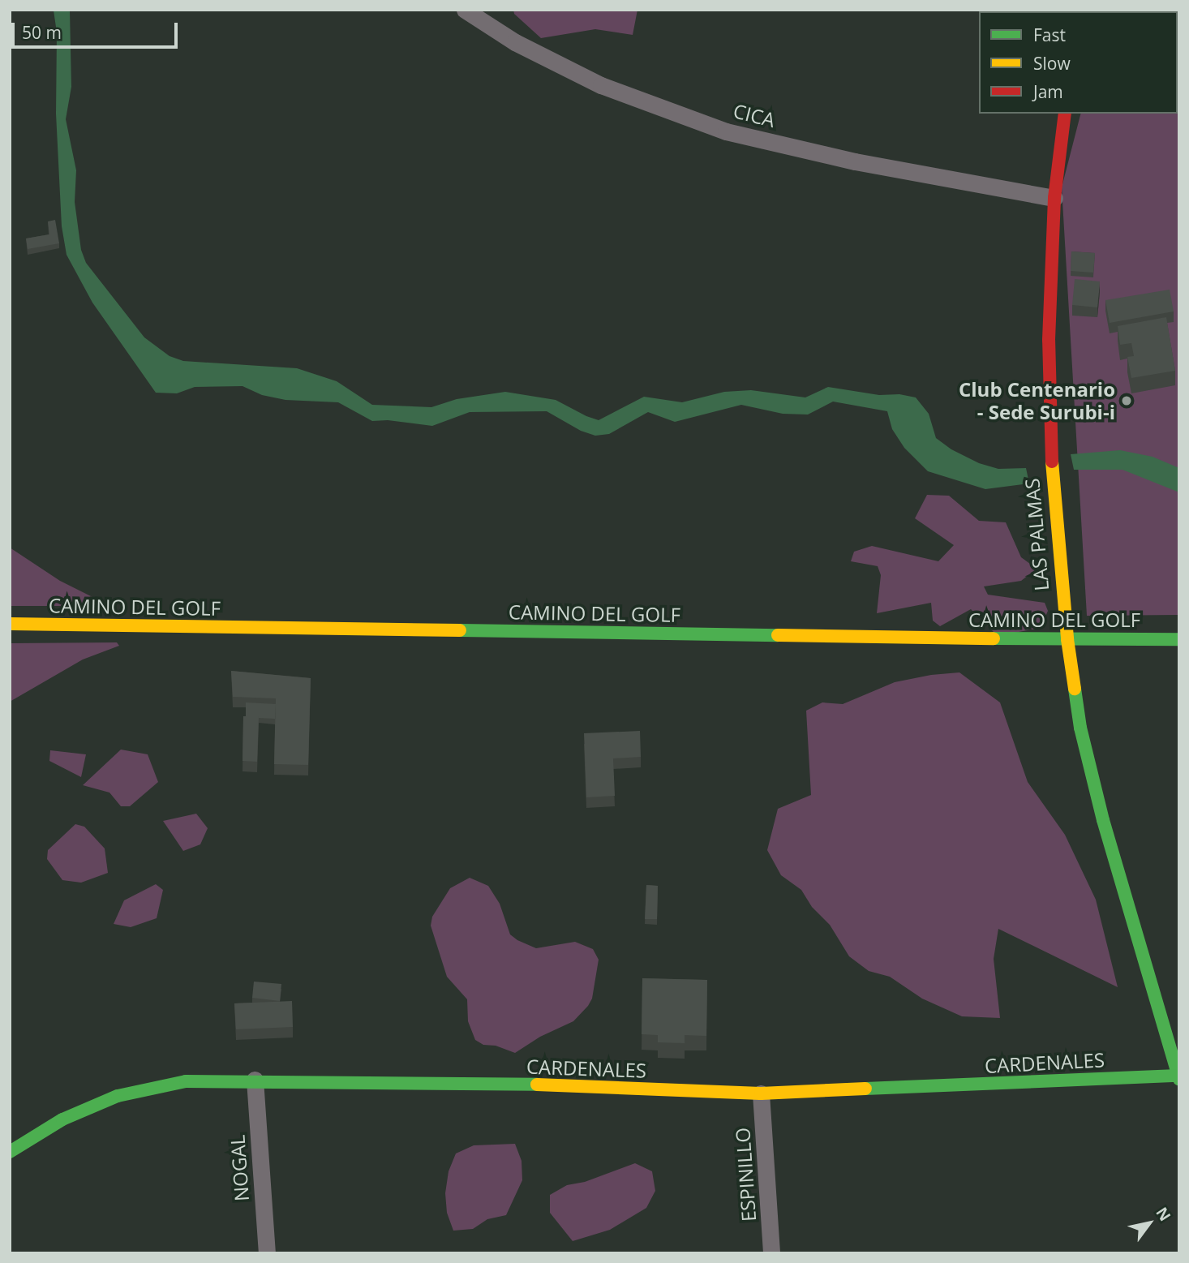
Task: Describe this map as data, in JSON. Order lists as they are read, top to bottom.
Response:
{
  "streets": {
    "street": [
      "CICA",
      "LAS PALMAS",
      "CAMINO DEL GOLF",
      "CARDENALES",
      "NOGAL",
      "ESPINILLO"
    ]
  },
  "crossings": [
    ["CICA", "LAS PALMAS"],
    ["LAS PALMAS", "CAMINO DEL GOLF"],
    ["LAS PALMAS", "CARDENALES"],
    ["CARDENALES", "NOGAL"],
    ["CARDENALES", "ESPINILLO"]
  ],
  "places": ["Club Centenario - Sede Surubi-i"],
  "legend": ["Fast", "Slow", "Jam"],
  "scale_bar": "50 m",
  "north": "top right"
}
